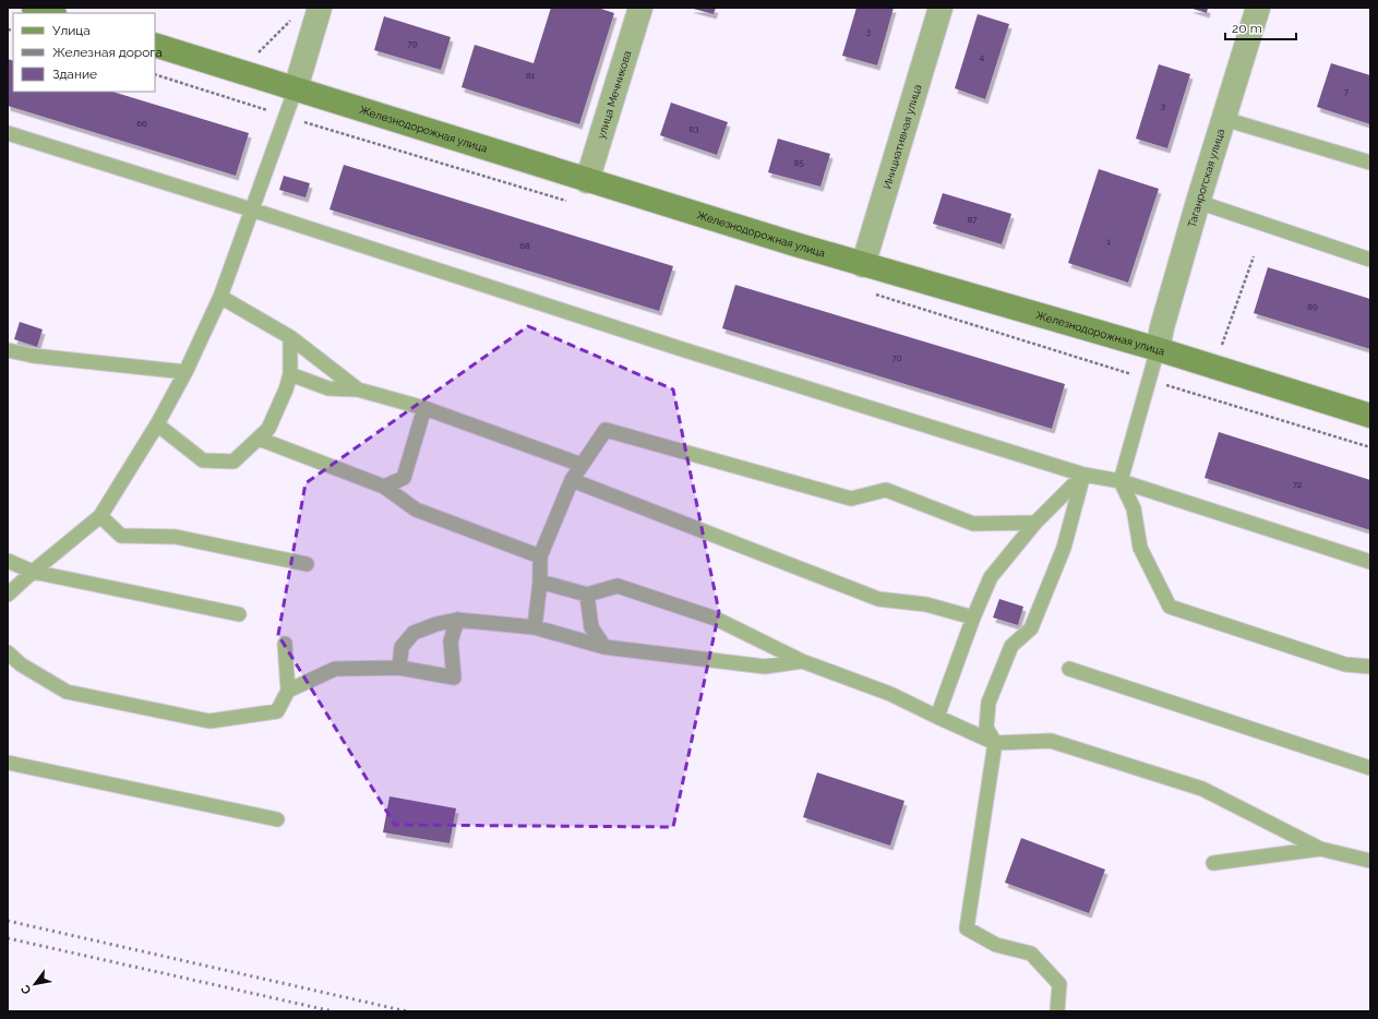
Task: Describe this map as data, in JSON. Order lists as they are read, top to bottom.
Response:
{
  "streets": {
    "main road": ["Железнодорожная улица"],
    "street": ["улица Мечникова", "Инициативная улица", "Таганрогская улица"]
  },
  "crossings": [
    ["улица Мечникова", "Железнодорожная улица"],
    ["Железнодорожная улица", "Инициативная улица"],
    ["Железнодорожная улица", "Таганрогская улица"]
  ],
  "house_numbers": [
    "3",
    "79",
    "4",
    "81",
    "7",
    "3",
    "66",
    "83",
    "85",
    "87",
    "1",
    "68",
    "89",
    "70",
    "72"
  ],
  "legend": ["Улица", "Железная дорога", "Здание"],
  "scale_bar": "20 m",
  "north": "bottom left"
}
